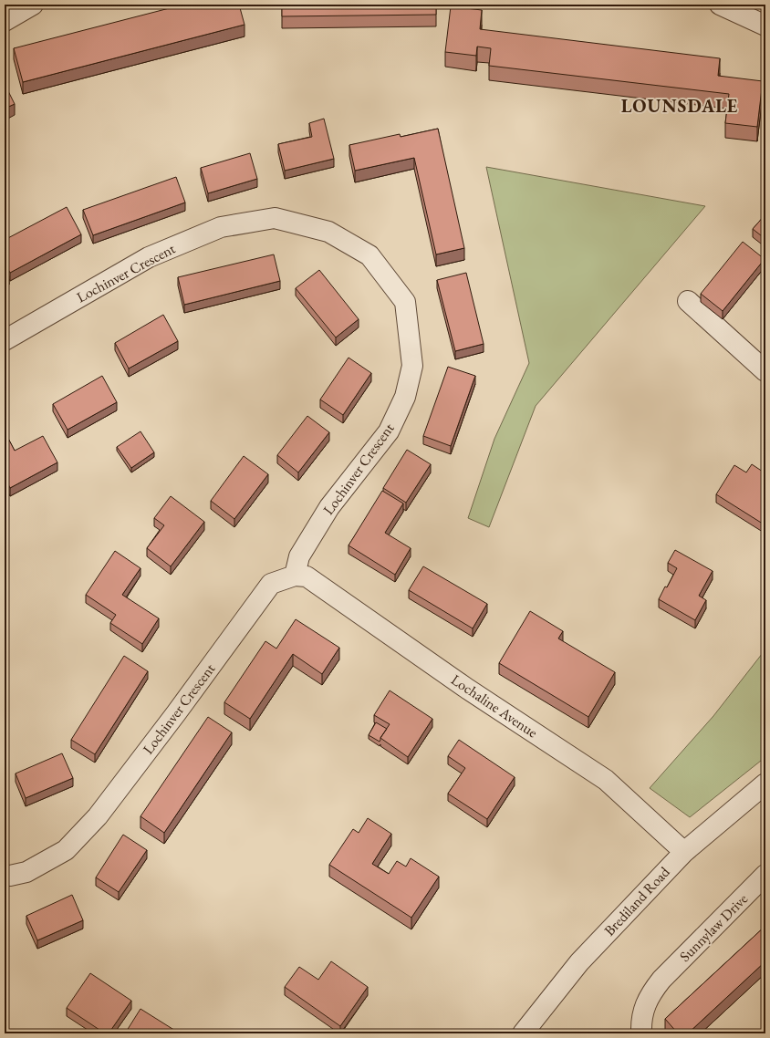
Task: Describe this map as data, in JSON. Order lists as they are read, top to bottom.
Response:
{
  "streets": {
    "street": [
      "Lochinver Crescent",
      "Lochaline Avenue",
      "Brediland Road",
      "Sunnylaw Drive"
    ]
  },
  "crossings": [
    ["Lochinver Crescent", "Lochaline Avenue"],
    ["Lochaline Avenue", "Brediland Road"]
  ],
  "districts": ["LOUNSDALE"]
}
